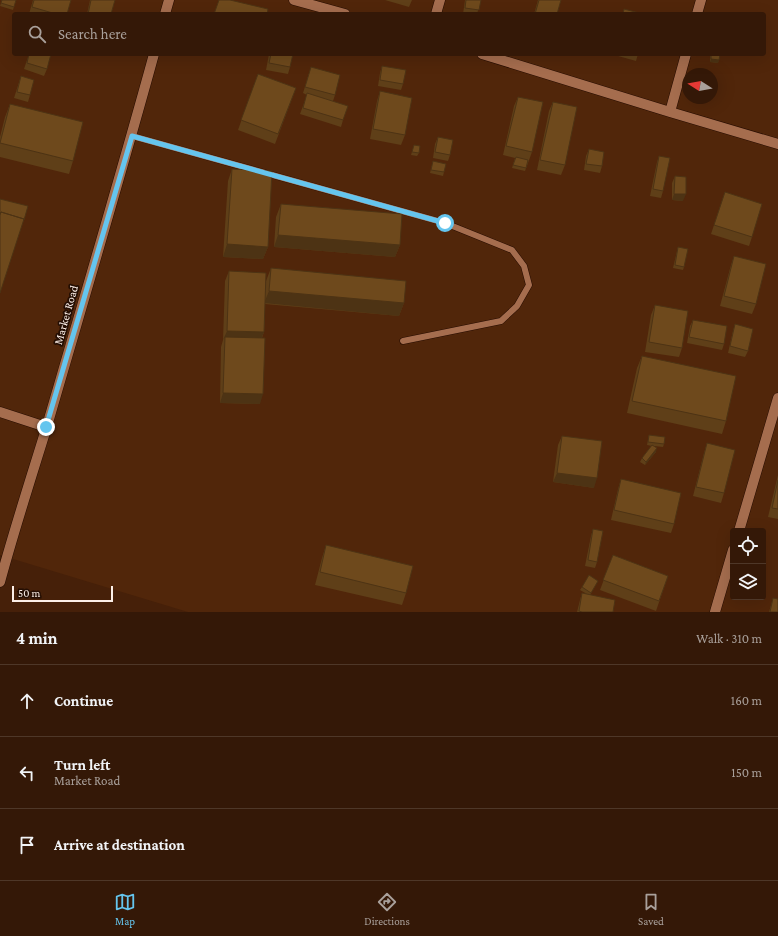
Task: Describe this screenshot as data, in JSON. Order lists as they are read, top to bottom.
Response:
{
  "streets": {
    "street": ["Market Road"]
  },
  "scale_bar": "50 m",
  "north": "left",
  "page": {
    "search": "Search here",
    "scale": "50 m",
    "heading": ["4 min", "Walk · 310 m"],
    "list": [
      ["Continue", "160 m"],
      ["Turn left", "Market Road", "150 m"],
      "Arrive at destination"
    ],
    "nav": ["Map", "Directions", "Saved"]
  }
}
